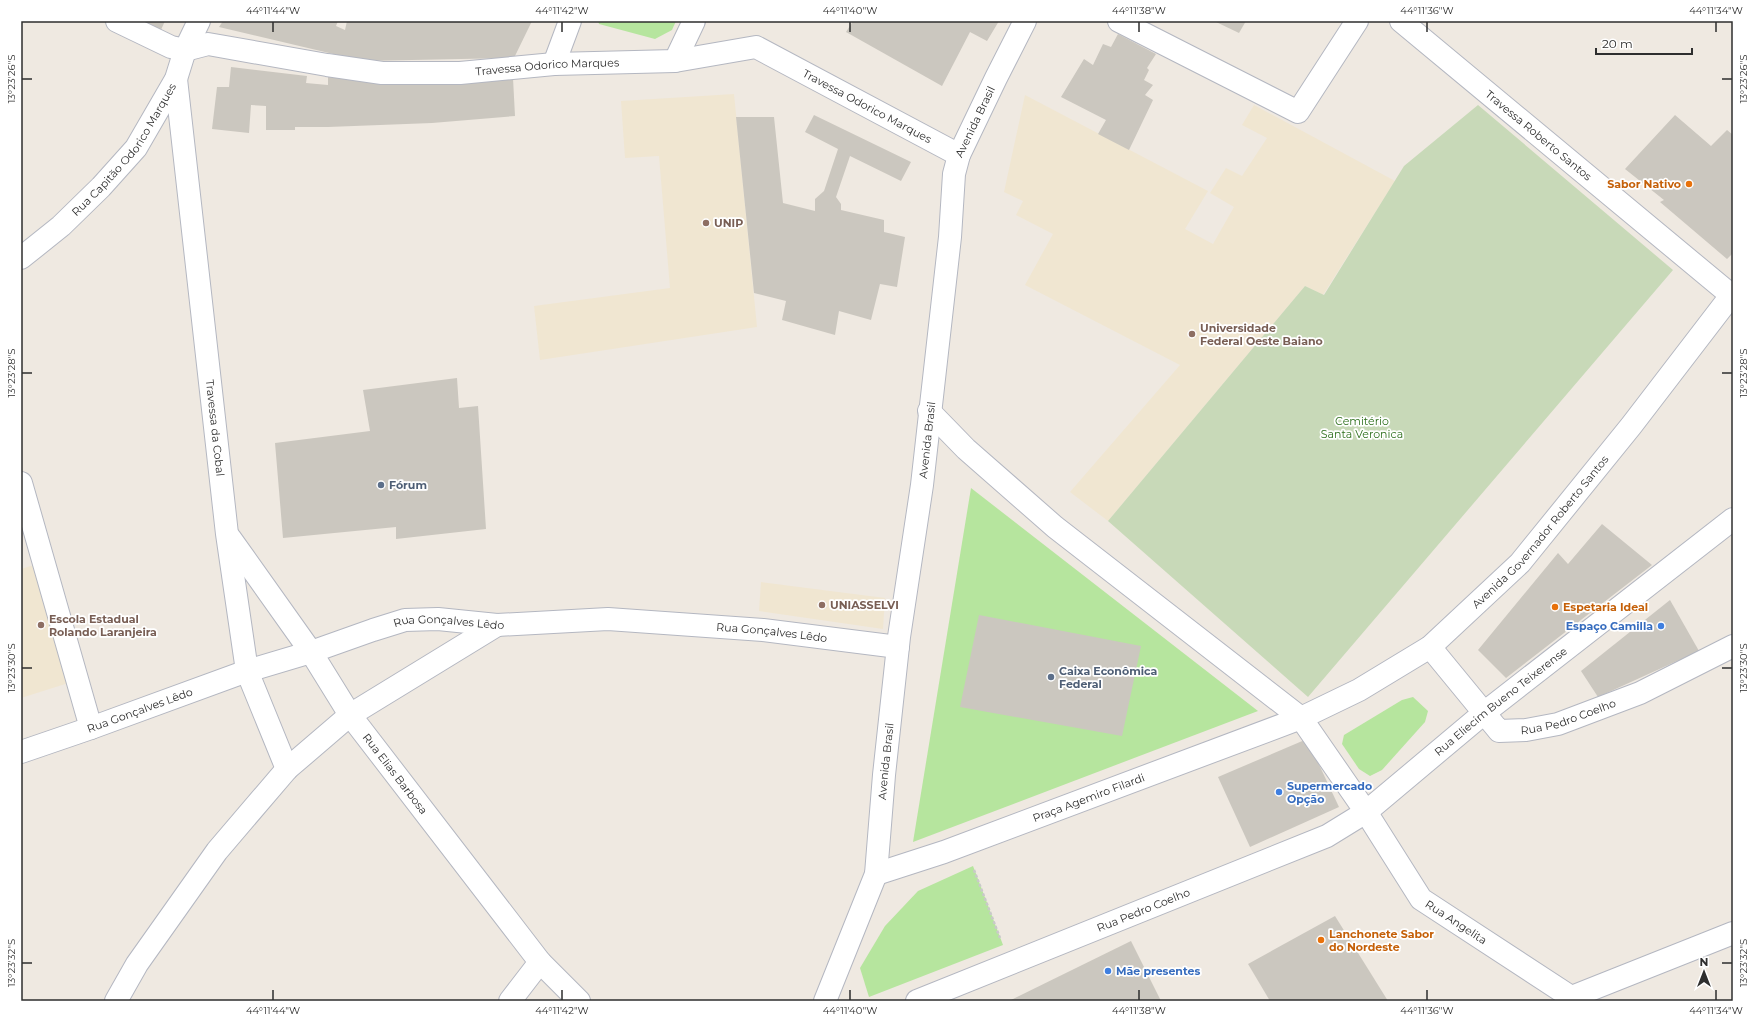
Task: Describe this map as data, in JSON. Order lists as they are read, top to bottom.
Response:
{
  "streets": {
    "street": [
      "Travessa Odorico Marques",
      "Avenida Brasil",
      "Travessa Roberto Santos",
      "Rua Capitão Odorico Marques",
      "Travessa da Cobal",
      "Avenida Governador Roberto Santos",
      "Rua Gonçalves Lêdo",
      "Rua Eliecim Bueno Teixerense",
      "Rua Pedro Coelho",
      "Rua Elias Barbosa",
      "Praça Agemiro Filardi",
      "Rua Angelita"
    ]
  },
  "crossings": [
    ["Travessa Odorico Marques", "Avenida Brasil"],
    ["Travessa Odorico Marques", "Rua Capitão Odorico Marques"],
    ["Avenida Brasil", "Rua Gonçalves Lêdo"],
    ["Avenida Brasil", "Praça Agemiro Filardi"],
    ["Avenida Brasil", "Rua Angelita"],
    ["Travessa Roberto Santos", "Avenida Governador Roberto Santos"],
    ["Rua Capitão Odorico Marques", "Travessa da Cobal"],
    ["Travessa da Cobal", "Rua Gonçalves Lêdo"],
    ["Travessa da Cobal", "Rua Elias Barbosa"],
    ["Avenida Governador Roberto Santos", "Rua Pedro Coelho"],
    ["Avenida Governador Roberto Santos", "Praça Agemiro Filardi"],
    ["Avenida Governador Roberto Santos", "Rua Angelita"],
    ["Rua Gonçalves Lêdo", "Rua Elias Barbosa"],
    ["Rua Eliecim Bueno Teixerense", "Rua Pedro Coelho"],
    ["Rua Eliecim Bueno Teixerense", "Rua Angelita"],
    ["Rua Pedro Coelho", "Rua Angelita"],
    ["Praça Agemiro Filardi", "Rua Angelita"]
  ],
  "parks": ["Cemitério Santa Veronica"],
  "places": [
    "Sabor Nativo",
    "UNIP",
    "Universidade Federal Oeste Baiano",
    "Fórum",
    "UNIASSELVI",
    "Espetaria Ideal",
    "Escola Estadual Rolando Laranjeira",
    "Espaço Camilla",
    "Caixa Econômica Federal",
    "Supermercado Opção",
    "Lanchonete Sabor do Nordeste",
    "Mãe presentes"
  ],
  "scale_bar": "20 m",
  "north": "top",
  "coordinates": [
    "44°11'44\"W",
    "44°11'42\"W",
    "44°11'40\"W",
    "44°11'38\"W",
    "44°11'36\"W",
    "44°11'34\"W",
    "13°23'26\"S",
    "13°23'28\"S",
    "13°23'30\"S",
    "13°23'32\"S"
  ]
}
